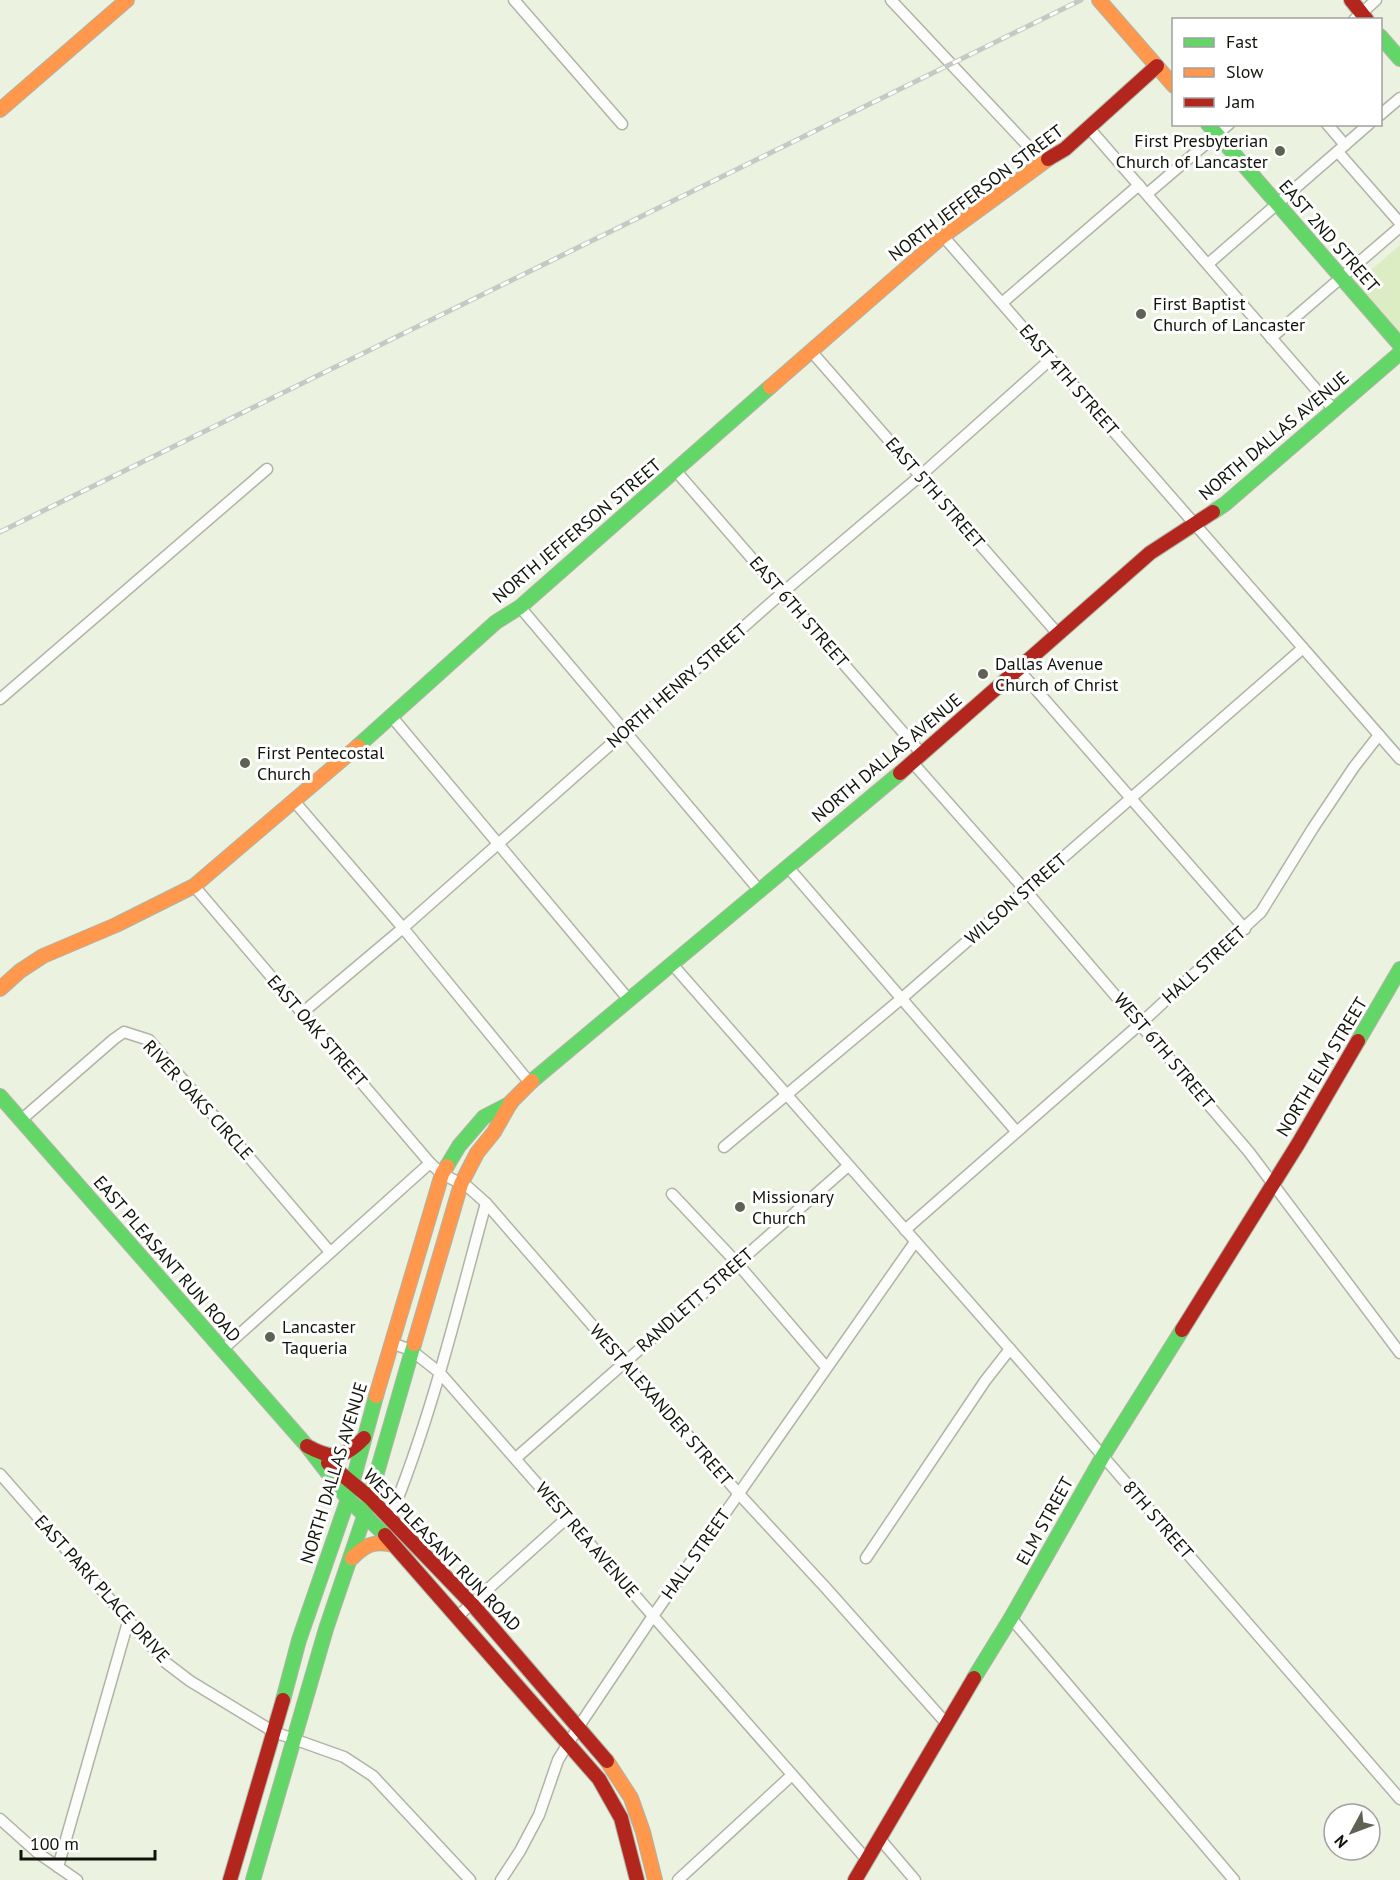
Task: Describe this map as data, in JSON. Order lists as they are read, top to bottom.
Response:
{
  "streets": {
    "main road": [
      "NORTH JEFFERSON STREET",
      "EAST 2ND STREET",
      "NORTH DALLAS AVENUE",
      "NORTH ELM STREET",
      "EAST PLEASANT RUN ROAD",
      "ELM STREET",
      "WEST PLEASANT RUN ROAD"
    ],
    "street": [
      "EAST 4TH STREET",
      "EAST 5TH STREET",
      "EAST 6TH STREET",
      "NORTH HENRY STREET",
      "WILSON STREET",
      "HALL STREET",
      "EAST OAK STREET",
      "WEST 6TH STREET",
      "RIVER OAKS CIRCLE",
      "RANDLETT STREET",
      "WEST ALEXANDER STREET",
      "8TH STREET",
      "WEST REA AVENUE",
      "EAST PARK PLACE DRIVE"
    ]
  },
  "crossings": [
    ["NORTH JEFFERSON STREET", "EAST 4TH STREET"],
    ["NORTH JEFFERSON STREET", "EAST 5TH STREET"],
    ["NORTH JEFFERSON STREET", "EAST 6TH STREET"],
    ["NORTH JEFFERSON STREET", "EAST OAK STREET"],
    ["EAST 4TH STREET", "NORTH DALLAS AVENUE"],
    ["EAST 4TH STREET", "NORTH HENRY STREET"],
    ["EAST 4TH STREET", "WILSON STREET"],
    ["EAST 4TH STREET", "HALL STREET"],
    ["NORTH DALLAS AVENUE", "EAST 5TH STREET"],
    ["NORTH DALLAS AVENUE", "EAST 6TH STREET"],
    ["NORTH DALLAS AVENUE", "EAST OAK STREET"],
    ["NORTH DALLAS AVENUE", "WEST 6TH STREET"],
    ["NORTH DALLAS AVENUE", "WEST ALEXANDER STREET"],
    ["NORTH DALLAS AVENUE", "WEST REA AVENUE"],
    ["NORTH DALLAS AVENUE", "WEST PLEASANT RUN ROAD"],
    ["NORTH DALLAS AVENUE", "EAST PARK PLACE DRIVE"],
    ["EAST 5TH STREET", "NORTH HENRY STREET"],
    ["EAST 6TH STREET", "NORTH HENRY STREET"],
    ["EAST 6TH STREET", "WEST 6TH STREET"],
    ["NORTH HENRY STREET", "EAST OAK STREET"],
    ["WILSON STREET", "WEST 6TH STREET"],
    ["HALL STREET", "WEST 6TH STREET"],
    ["HALL STREET", "WEST ALEXANDER STREET"],
    ["HALL STREET", "8TH STREET"],
    ["HALL STREET", "WEST REA AVENUE"],
    ["HALL STREET", "WEST PLEASANT RUN ROAD"],
    ["EAST OAK STREET", "WEST ALEXANDER STREET"],
    ["WEST 6TH STREET", "NORTH ELM STREET"],
    ["WEST 6TH STREET", "ELM STREET"],
    ["NORTH ELM STREET", "ELM STREET"],
    ["RIVER OAKS CIRCLE", "EAST PLEASANT RUN ROAD"],
    ["EAST PLEASANT RUN ROAD", "WEST PLEASANT RUN ROAD"],
    ["RANDLETT STREET", "WEST ALEXANDER STREET"],
    ["RANDLETT STREET", "WEST REA AVENUE"],
    ["WEST ALEXANDER STREET", "ELM STREET"],
    ["8TH STREET", "ELM STREET"],
    ["ELM STREET", "WEST REA AVENUE"]
  ],
  "places": [
    "First Presbyterian Church of Lancaster",
    "First Baptist Church of Lancaster",
    "Dallas Avenue Church of Christ",
    "First Pentecostal Church",
    "Missionary Church",
    "Lancaster Taqueria"
  ],
  "legend": ["Fast", "Slow", "Jam"],
  "scale_bar": "100 m",
  "north": "bottom left"
}
